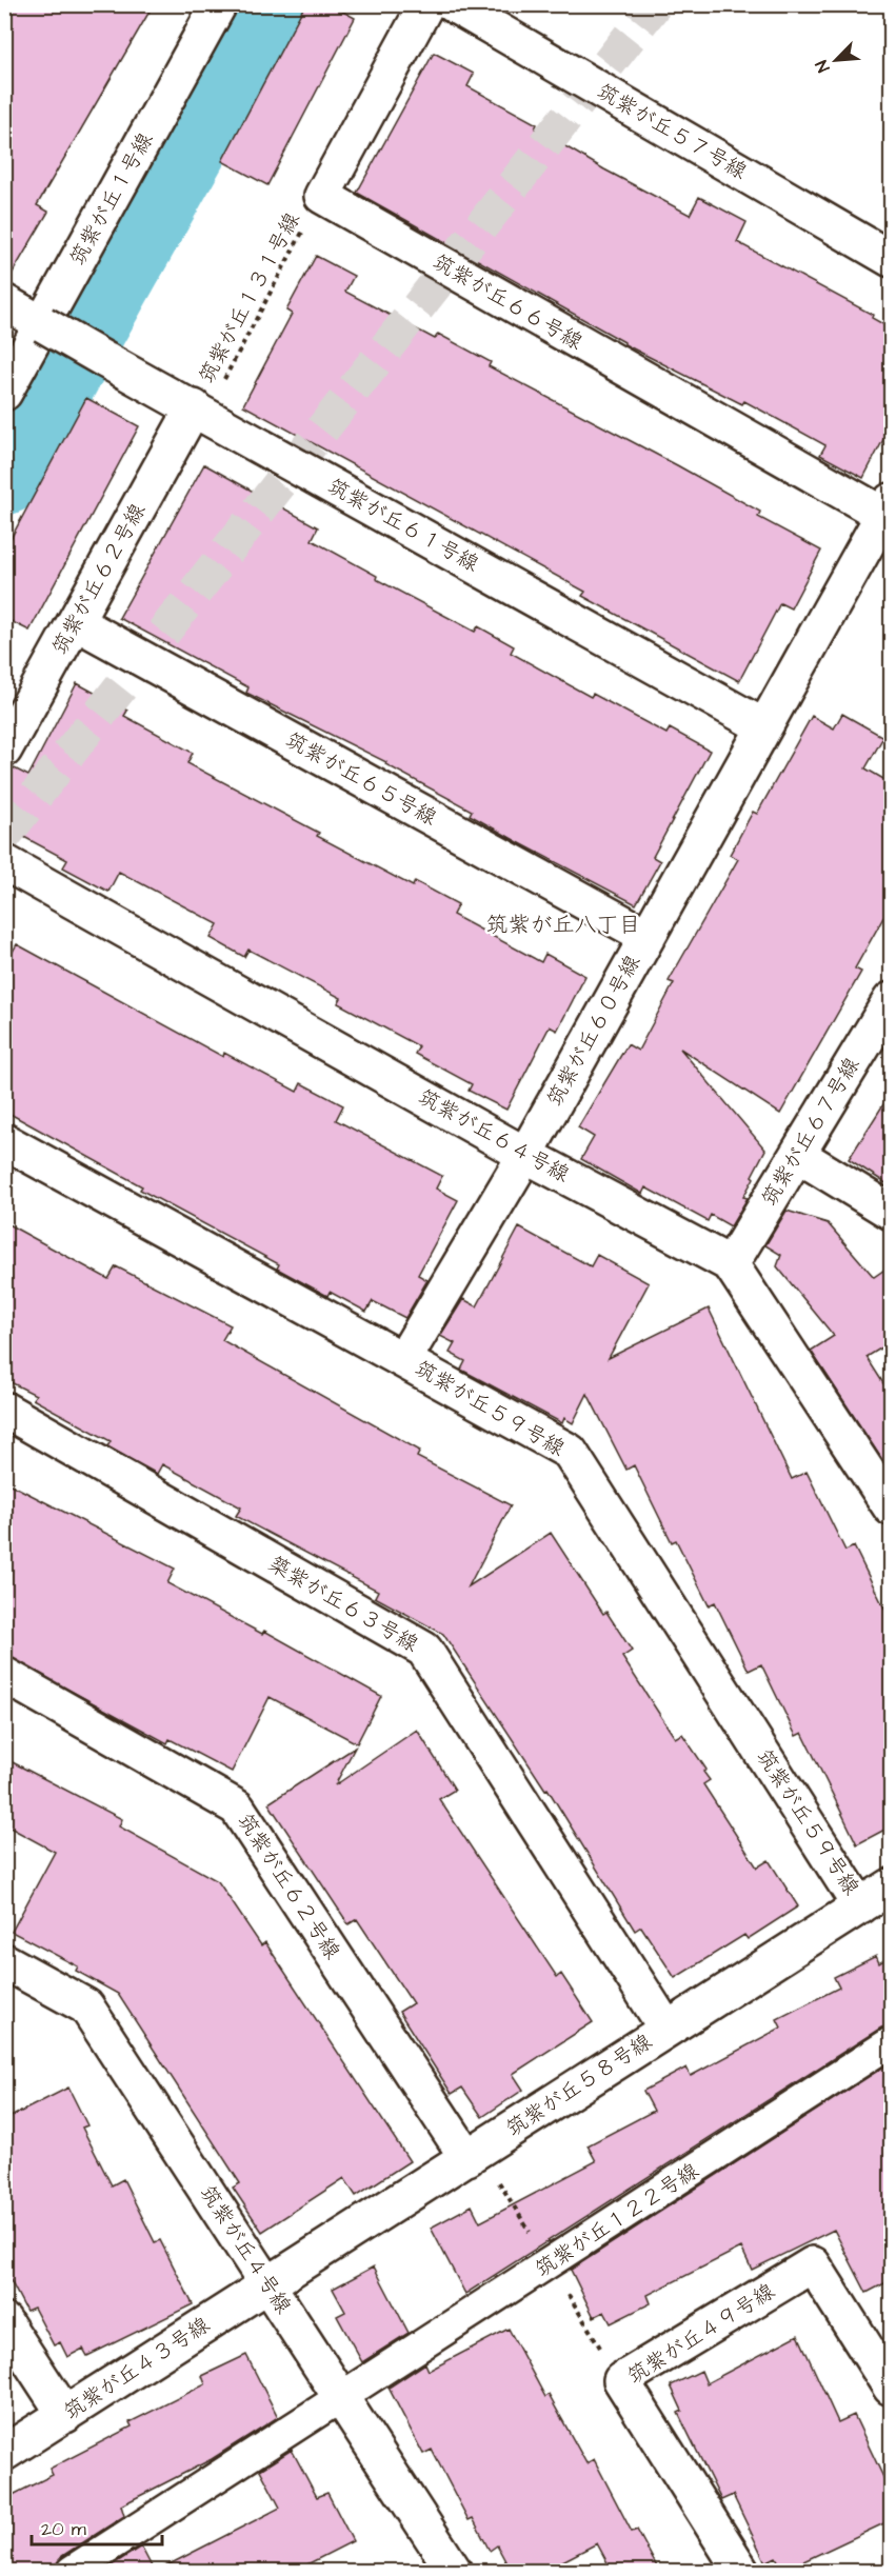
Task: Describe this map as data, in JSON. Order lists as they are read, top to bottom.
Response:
{
  "streets": {
    "street": [
      "筑紫が丘５７号線",
      "筑紫が丘１号線",
      "筑紫が丘６６号線",
      "筑紫が丘６１号線",
      "筑紫が丘６２号線",
      "筑紫が丘６５号線",
      "筑紫が丘６０号線",
      "筑紫が丘６７号線",
      "筑紫が丘６４号線",
      "筑紫が丘５９号線",
      "築紫が丘６３号線",
      "筑紫が丘５８号線",
      "筑紫が丘１２２号線",
      "筑紫が丘４号線",
      "筑紫が丘４９号線",
      "筑紫が丘４３号線"
    ],
    "path": ["筑紫が丘１３１号線"]
  },
  "crossings": [
    ["筑紫が丘１号線", "筑紫が丘６１号線"],
    ["筑紫が丘１３１号線", "筑紫が丘６６号線"],
    ["筑紫が丘１３１号線", "筑紫が丘６１号線"],
    ["筑紫が丘１３１号線", "筑紫が丘６２号線"],
    ["筑紫が丘６６号線", "筑紫が丘６０号線"],
    ["筑紫が丘６１号線", "筑紫が丘６２号線"],
    ["筑紫が丘６１号線", "筑紫が丘６０号線"],
    ["筑紫が丘６２号線", "筑紫が丘６５号線"],
    ["筑紫が丘６２号線", "筑紫が丘５８号線"],
    ["筑紫が丘６５号線", "筑紫が丘６０号線"],
    ["筑紫が丘６０号線", "筑紫が丘６４号線"],
    ["筑紫が丘６０号線", "筑紫が丘５９号線"],
    ["筑紫が丘６７号線", "筑紫が丘６４号線"],
    ["筑紫が丘５９号線", "筑紫が丘５８号線"],
    ["築紫が丘６３号線", "筑紫が丘５８号線"],
    ["筑紫が丘５８号線", "筑紫が丘４号線"],
    ["筑紫が丘５８号線", "筑紫が丘４３号線"],
    ["筑紫が丘１２２号線", "筑紫が丘４号線"],
    ["筑紫が丘４号線", "筑紫が丘４３号線"]
  ],
  "districts": ["筑紫が丘八丁目"],
  "scale_bar": "20 m",
  "north": "bottom left"
}
